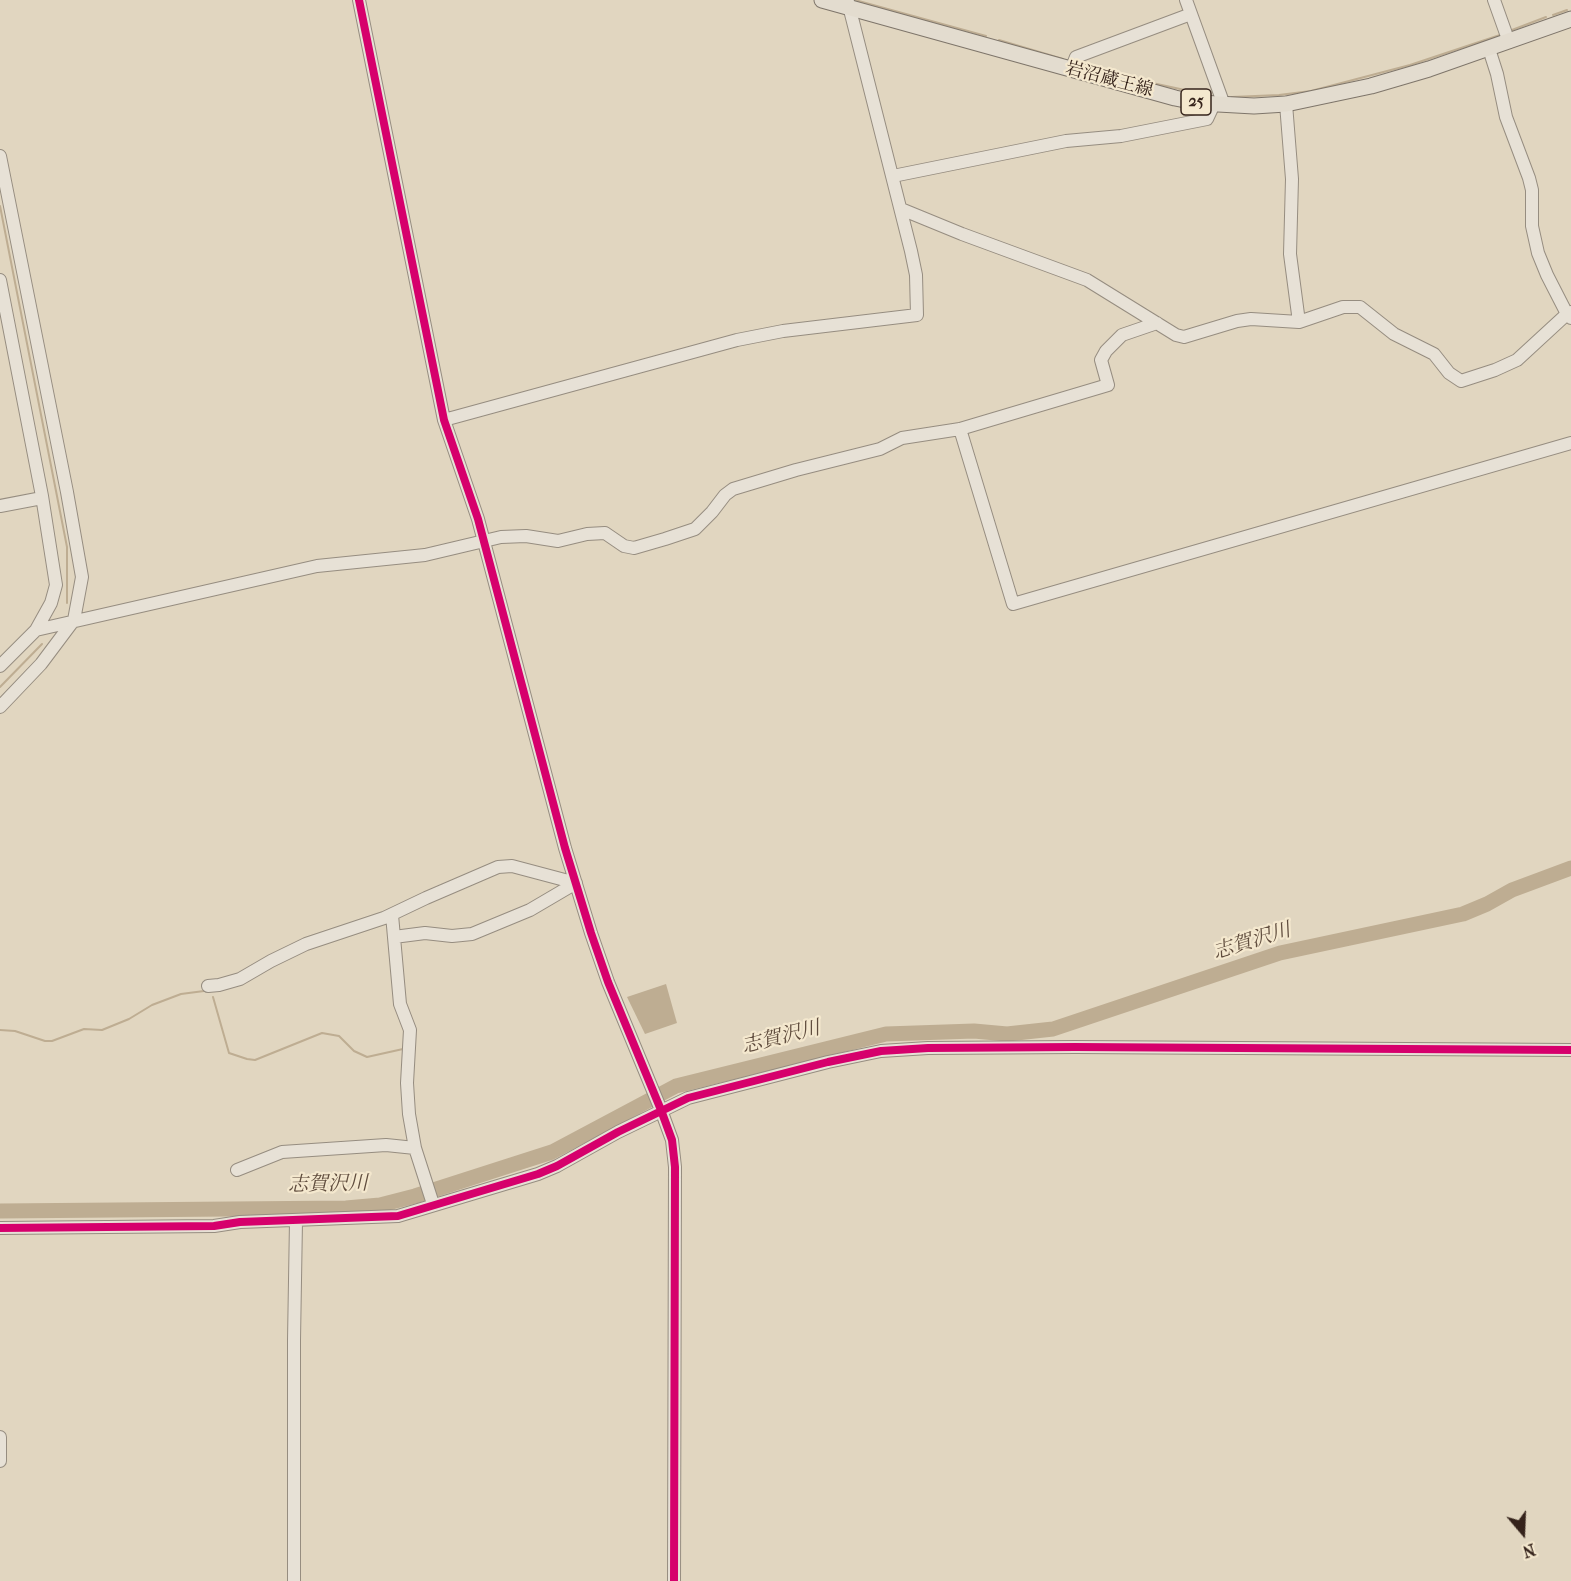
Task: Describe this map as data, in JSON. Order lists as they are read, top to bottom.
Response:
{
  "streets": {
    "main road": ["岩沼蔵王線", "25"]
  },
  "water": ["志賀沢川"],
  "north": "bottom"
}
